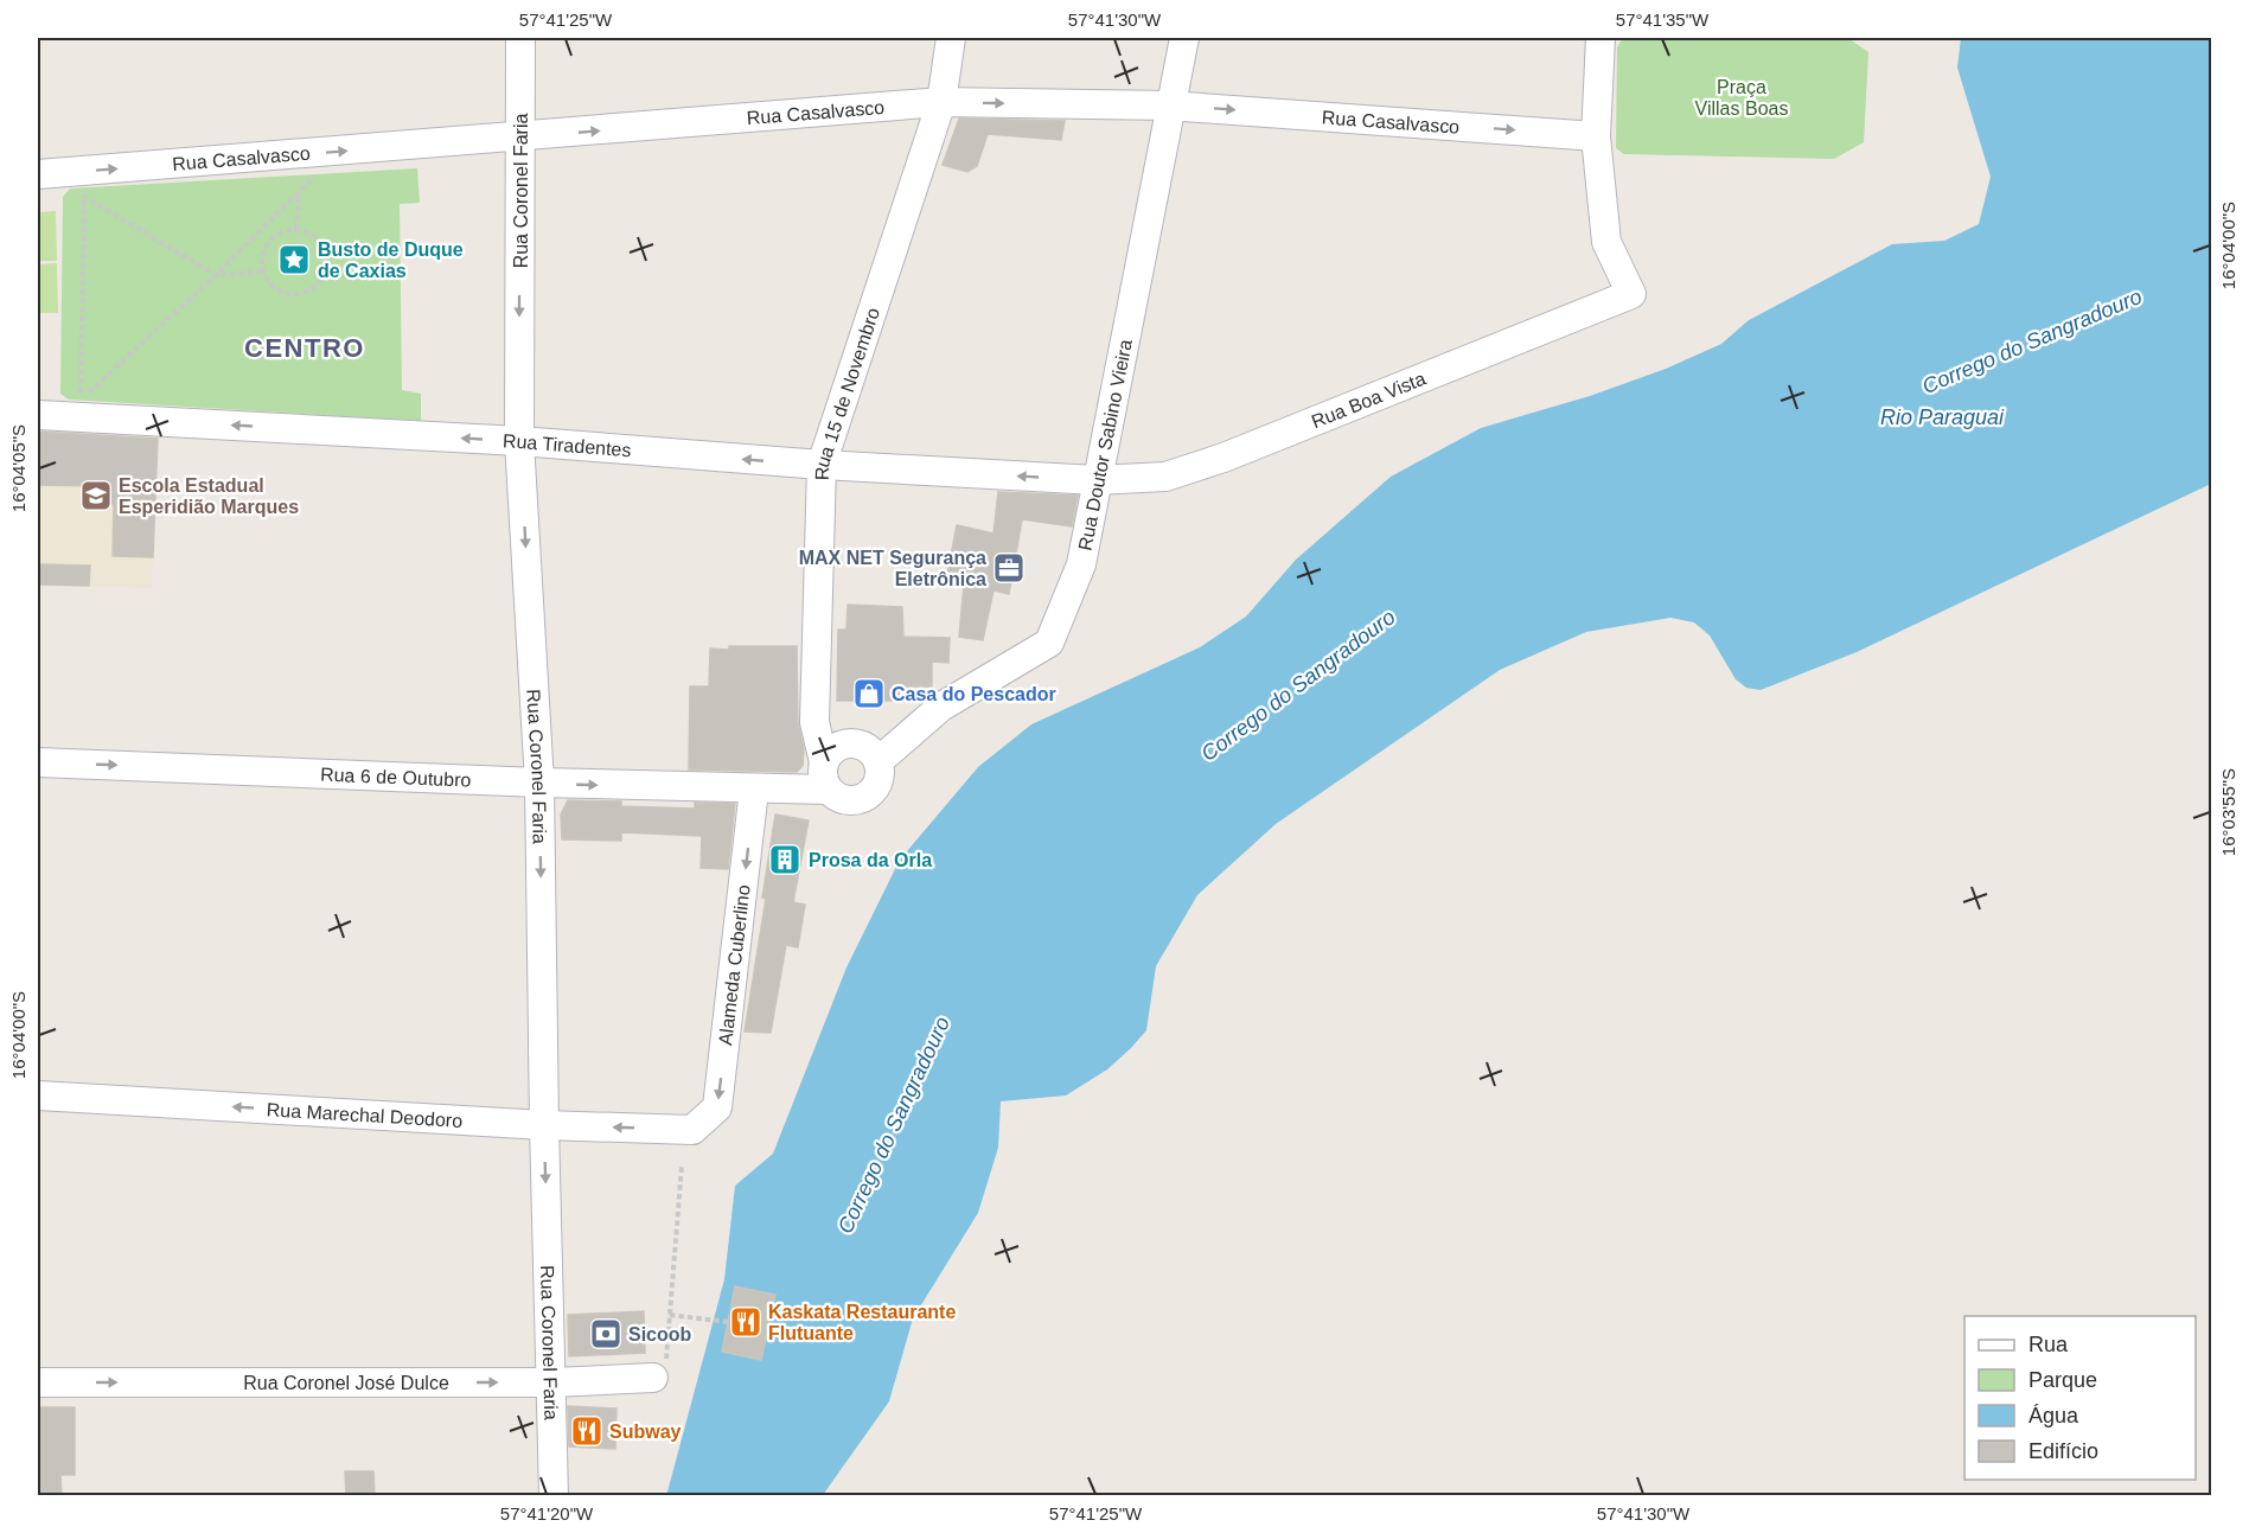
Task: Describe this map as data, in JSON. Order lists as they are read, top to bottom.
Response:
{
  "streets": {
    "street": [
      "Rua Casalvasco",
      "Rua Coronel Faria",
      "Rua 15 de Novembro",
      "Rua Boa Vista",
      "Rua Doutor Sabino Vieira",
      "Rua Tiradentes",
      "Rua 6 de Outubro",
      "Alameda Cuberlino",
      "Rua Marechal Deodoro",
      "Rua Coronel José Dulce"
    ]
  },
  "crossings": [
    ["Rua Casalvasco", "Rua Coronel Faria"],
    ["Rua Casalvasco", "Rua 15 de Novembro"],
    ["Rua Casalvasco", "Rua Boa Vista"],
    ["Rua Casalvasco", "Rua Doutor Sabino Vieira"],
    ["Rua Coronel Faria", "Rua Tiradentes"],
    ["Rua Coronel Faria", "Rua 6 de Outubro"],
    ["Rua Coronel Faria", "Rua Marechal Deodoro"],
    ["Rua Coronel Faria", "Rua Coronel José Dulce"],
    ["Rua 15 de Novembro", "Rua Doutor Sabino Vieira"],
    ["Rua 15 de Novembro", "Rua Tiradentes"],
    ["Rua 15 de Novembro", "Rua 6 de Outubro"],
    ["Rua Boa Vista", "Rua Doutor Sabino Vieira"],
    ["Rua Boa Vista", "Rua Tiradentes"],
    ["Rua Doutor Sabino Vieira", "Rua Tiradentes"],
    ["Rua Doutor Sabino Vieira", "Rua 6 de Outubro"],
    ["Rua 6 de Outubro", "Alameda Cuberlino"],
    ["Alameda Cuberlino", "Rua Marechal Deodoro"]
  ],
  "one_way": [
    "Rua Casalvasco",
    "Rua Coronel Faria",
    "Rua Tiradentes",
    "Rua 6 de Outubro",
    "Alameda Cuberlino",
    "Rua Marechal Deodoro",
    "Rua Coronel José Dulce"
  ],
  "districts": ["CENTRO"],
  "water": ["Corrego do Sangradouro", "Rio Paraguai"],
  "parks": ["Praça Villas Boas"],
  "places": {
    "place": ["Busto de Duque de Caxias"],
    "school or university": ["Escola Estadual Esperidião Marques"],
    "office": ["MAX NET Segurança Eletrônica"],
    "shop": ["Casa do Pescador"],
    "building": ["Prosa da Orla"],
    "restaurant": ["Kaskata Restaurante Flutuante", "Subway"],
    "bank": ["Sicoob"]
  },
  "legend": [
    "Rua",
    "Parque",
    "Água",
    "Edifício"
  ],
  "coordinates": [
    "57°41'25\"W",
    "57°41'30\"W",
    "57°41'35\"W",
    "16°04'00\"S",
    "16°04'05\"S",
    "16°03'55\"S",
    "57°41'20\"W"
  ]
}
